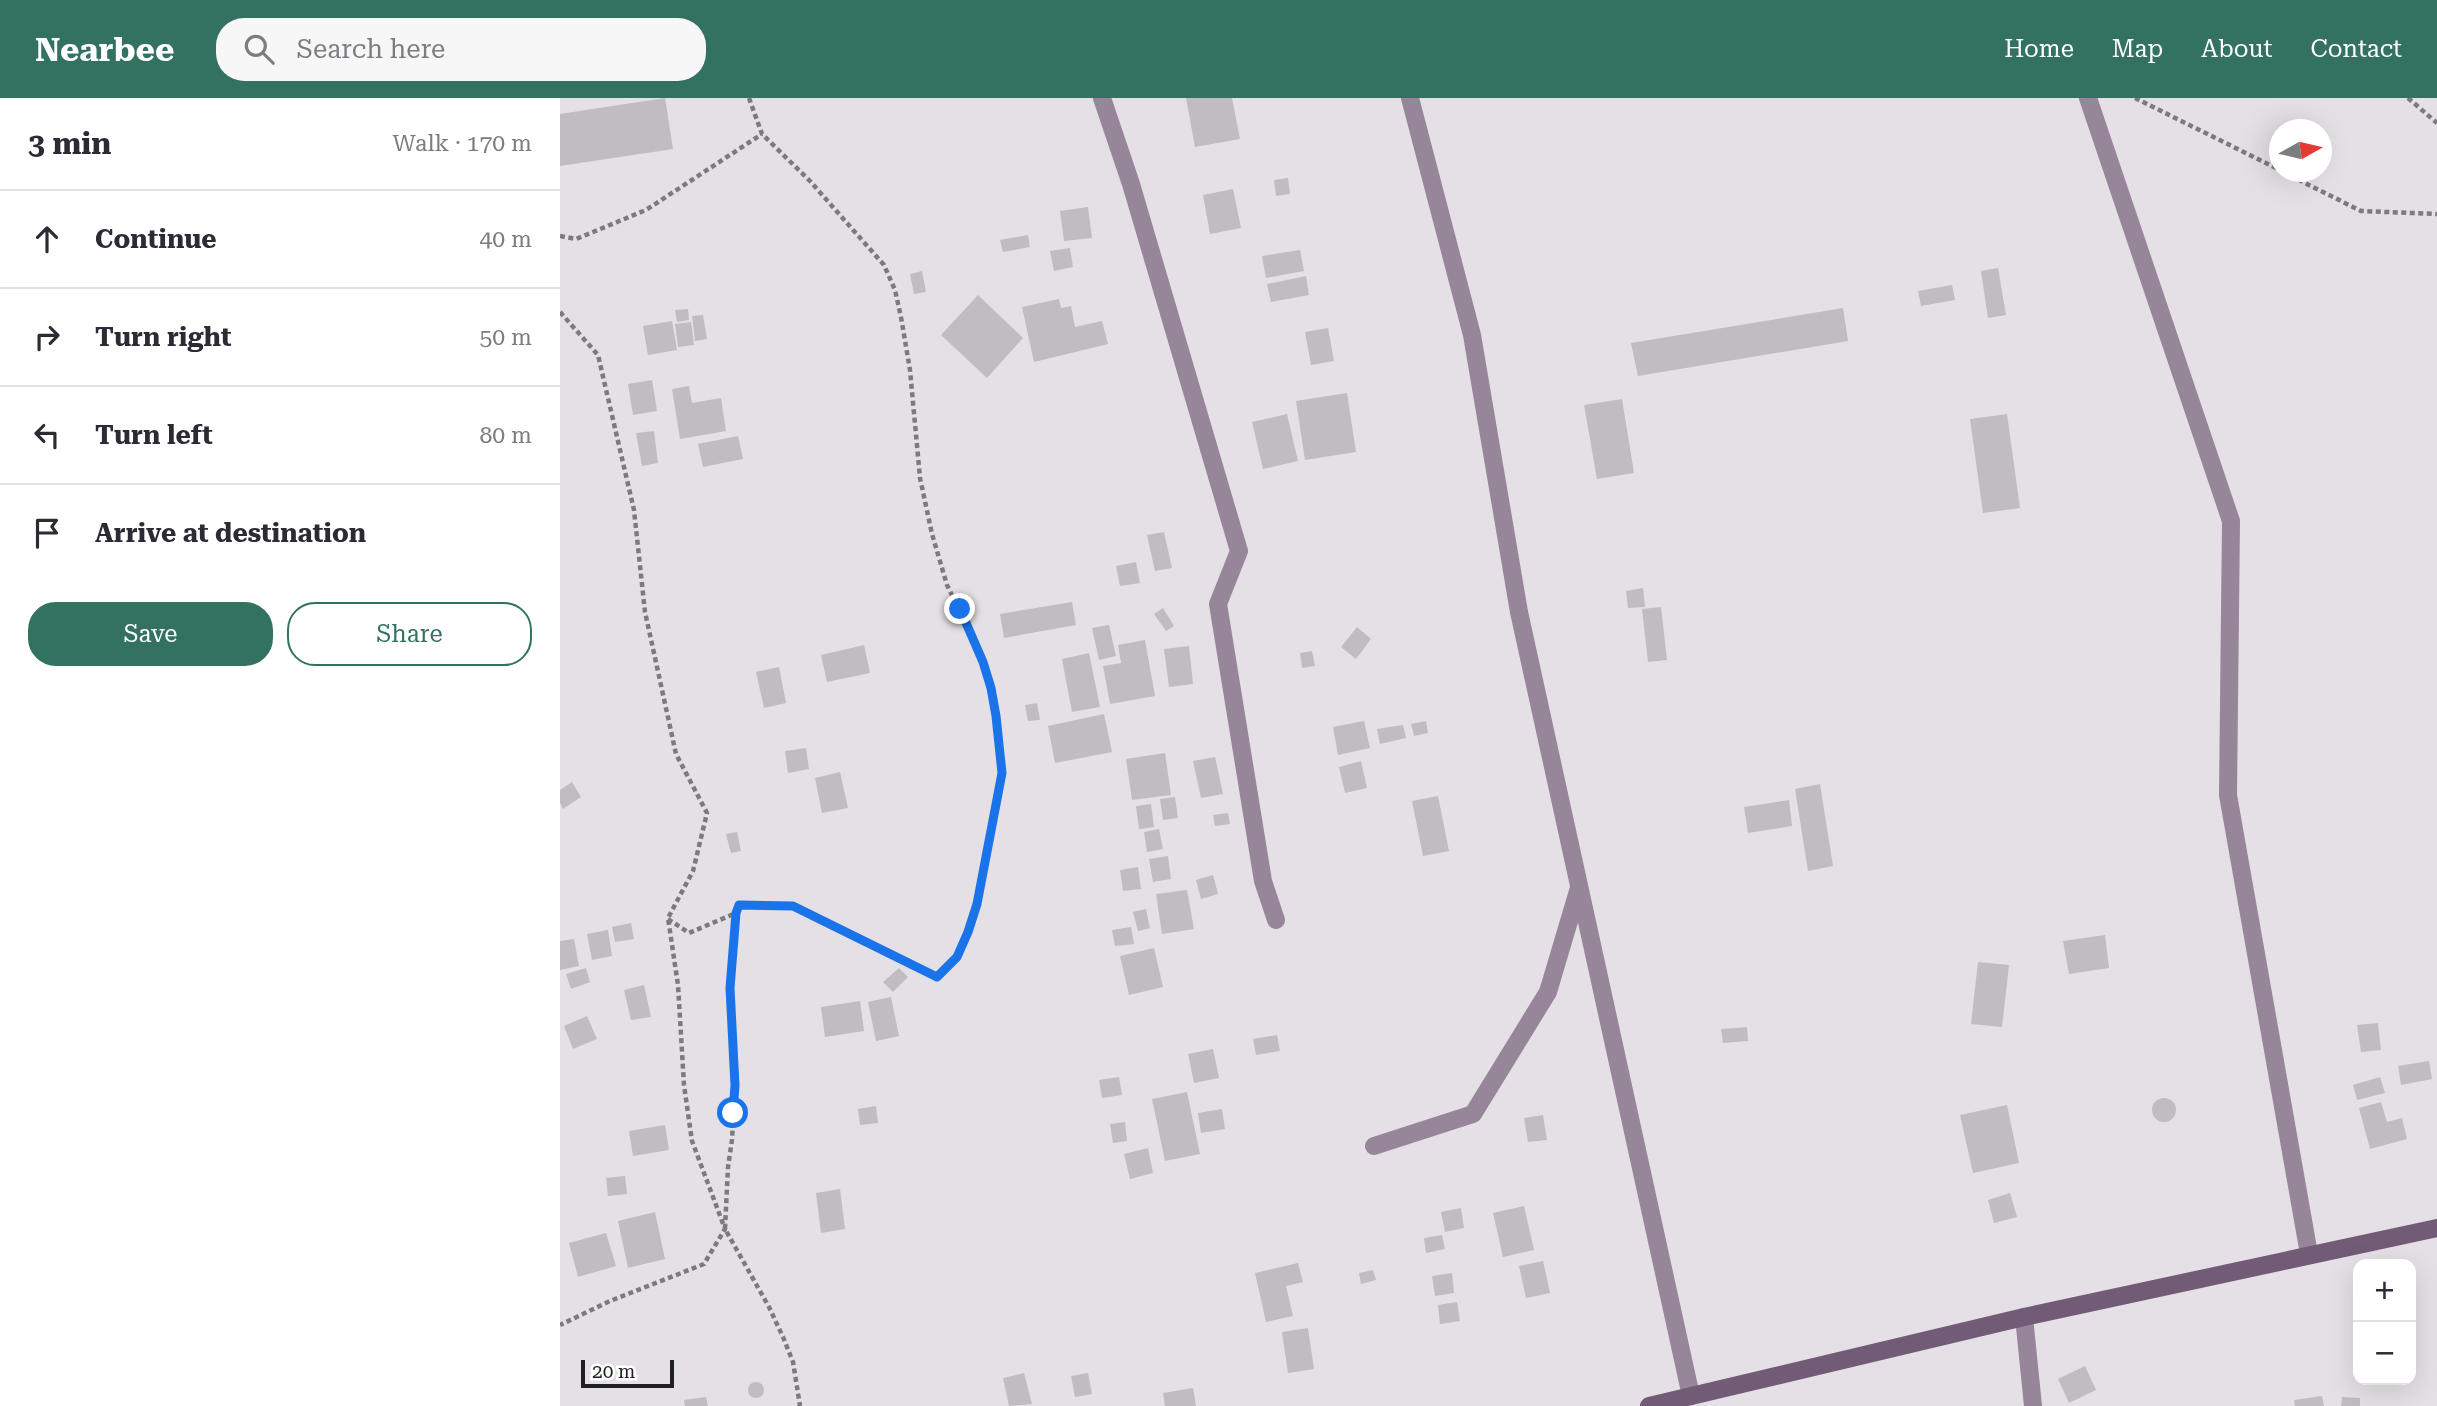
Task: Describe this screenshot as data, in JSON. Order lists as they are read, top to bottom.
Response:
{
  "scale_bar": "20 m",
  "north": "right",
  "page": {
    "header": "Nearbee",
    "search": "Search here",
    "nav": [
      "Home",
      "Map",
      "About",
      "Contact"
    ],
    "heading": ["3 min", "Walk · 170 m"],
    "list": [
      ["Continue", "40 m"],
      ["Turn right", "50 m"],
      ["Turn left", "80 m"],
      "Arrive at destination"
    ],
    "buttons": ["Save", "Share"],
    "map_buttons": ["+", "−"],
    "scale": "20 m"
  }
}
